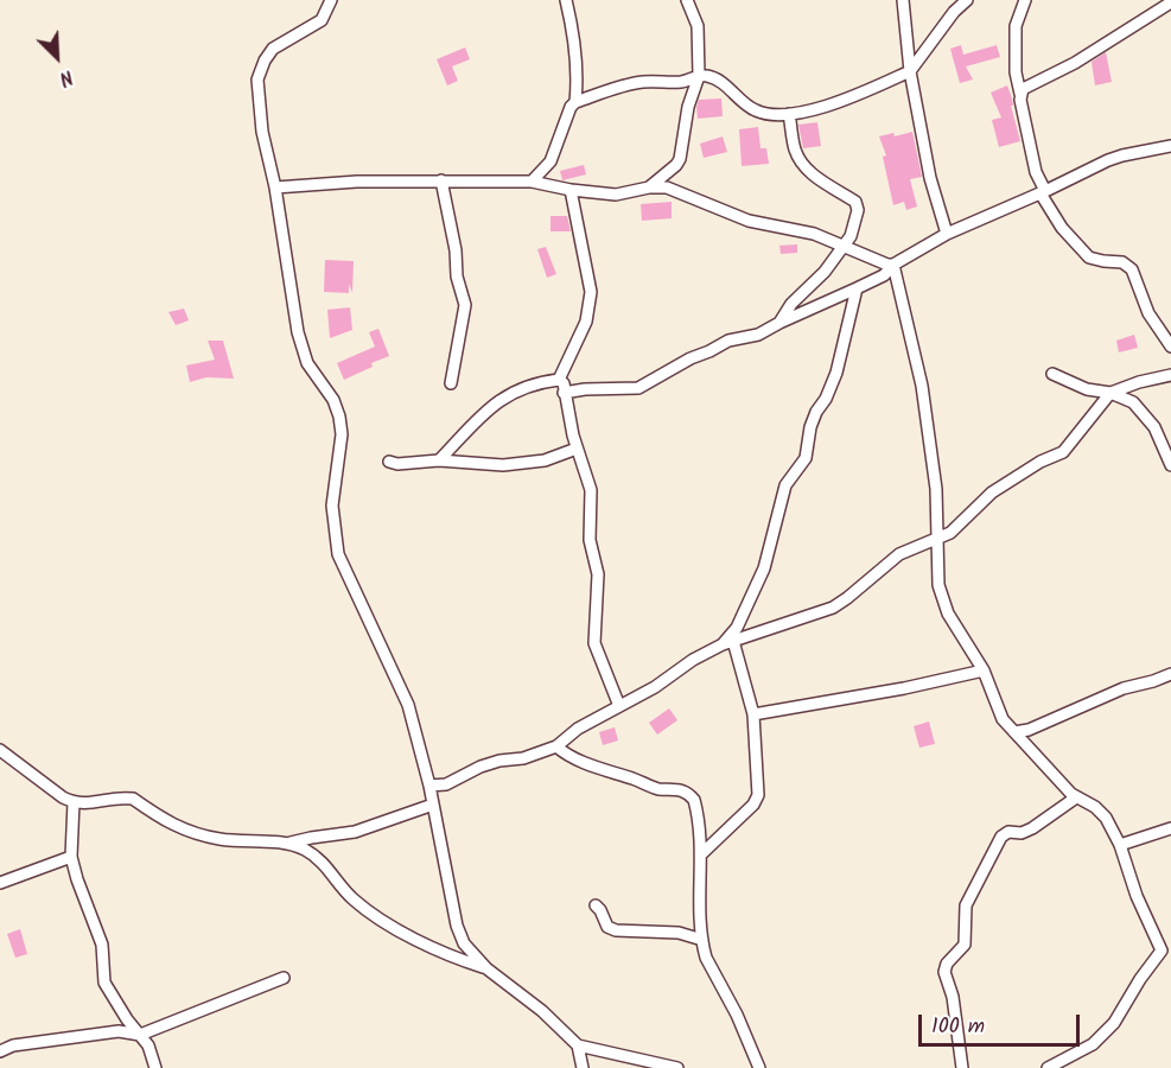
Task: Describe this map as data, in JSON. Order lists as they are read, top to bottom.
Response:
{
  "scale_bar": "100 m",
  "north": "bottom right"
}
